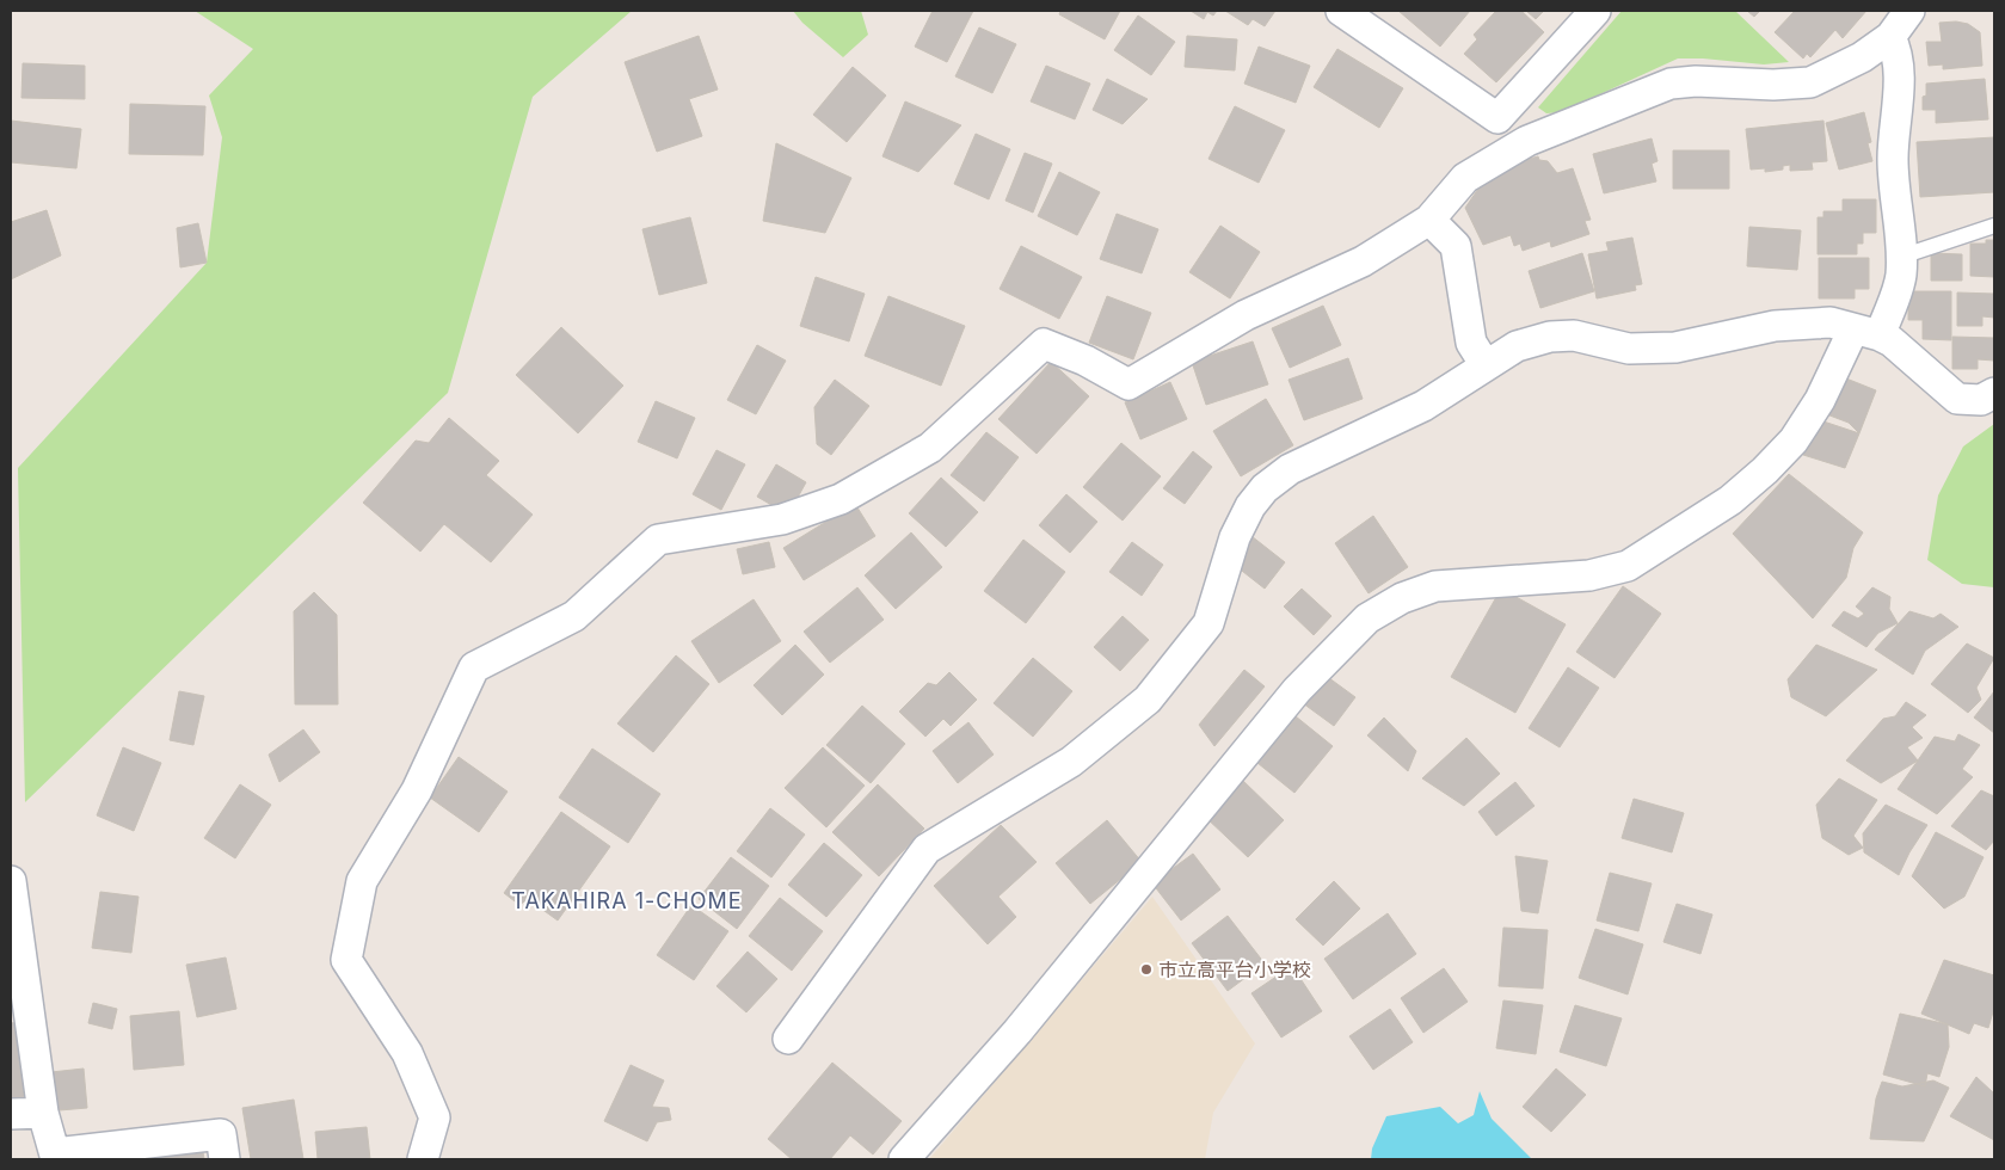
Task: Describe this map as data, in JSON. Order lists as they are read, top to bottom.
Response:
{
  "districts": ["TAKAHIRA 1-CHOME"],
  "places": ["市立高平台小学校"]
}
